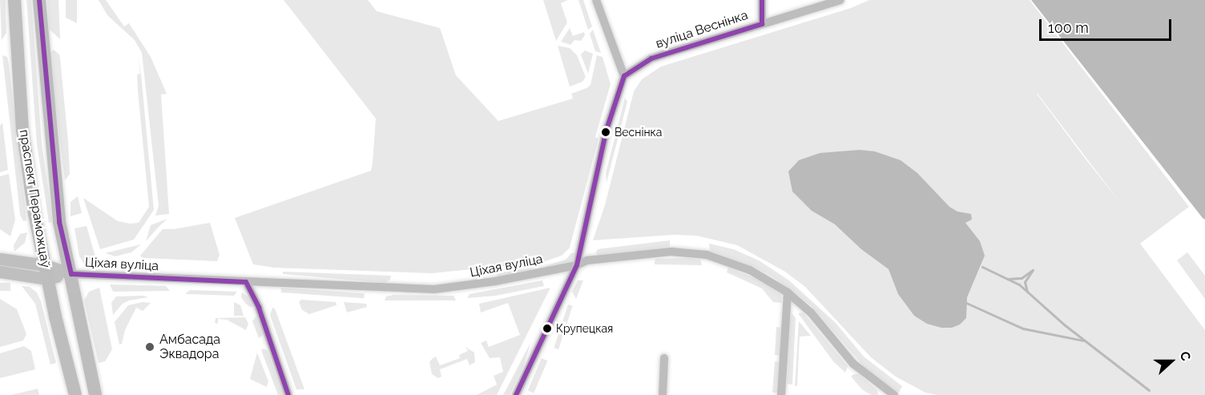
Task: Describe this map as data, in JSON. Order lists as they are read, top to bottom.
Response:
{
  "streets": {
    "main road": ["праспект Пераможцаў"],
    "street": ["вуліца Веснінка", "Ціхая вуліца"]
  },
  "crossings": [
    ["праспект Пераможцаў", "Ціхая вуліца"]
  ],
  "places": ["Веснінка", "Крупецкая", "Амбасада Эквадора"],
  "scale_bar": "100 m",
  "north": "right"
}
